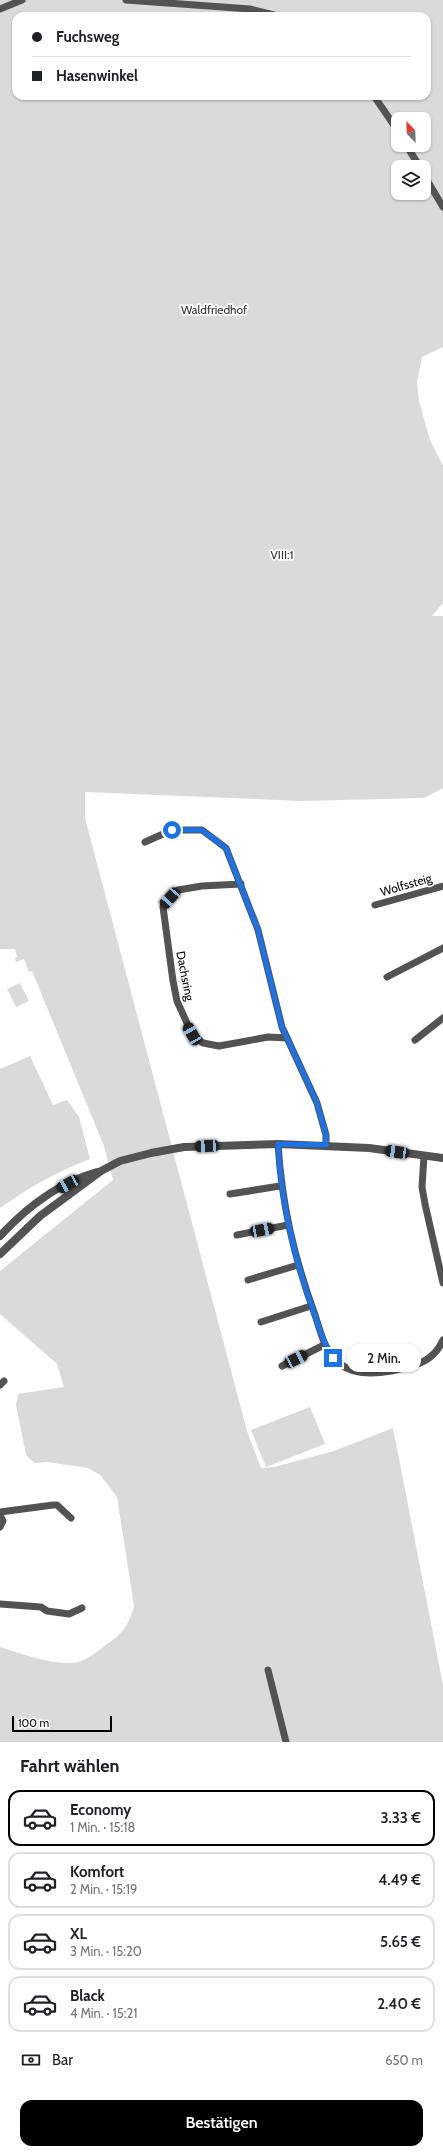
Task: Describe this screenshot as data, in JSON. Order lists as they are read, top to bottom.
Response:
{
  "streets": {
    "street": ["Wolfssteig", "Dachsring"]
  },
  "parks": ["Waldfriedhof", "VIII:1"],
  "scale_bar": "100 m",
  "north": "top left",
  "page": {
    "banner": ["Fuchsweg", "Hasenwinkel"],
    "bubble": "2 Min.",
    "scale": "100 m",
    "heading": "Fahrt wählen",
    "list": [
      {
        "name": "Economy",
        "note": "1 Min. · 15:18",
        "value": "3.33 €"
      },
      {
        "name": "Komfort",
        "note": "2 Min. · 15:19",
        "value": "4.49 €"
      },
      {
        "name": "XL",
        "note": "3 Min. · 15:20",
        "value": "5.65 €"
      },
      {
        "name": "Black",
        "note": "4 Min. · 15:21",
        "value": "2.40 €"
      }
    ],
    "pay": ["Bar", "650 m"],
    "buttons": "Bestätigen"
  }
}
